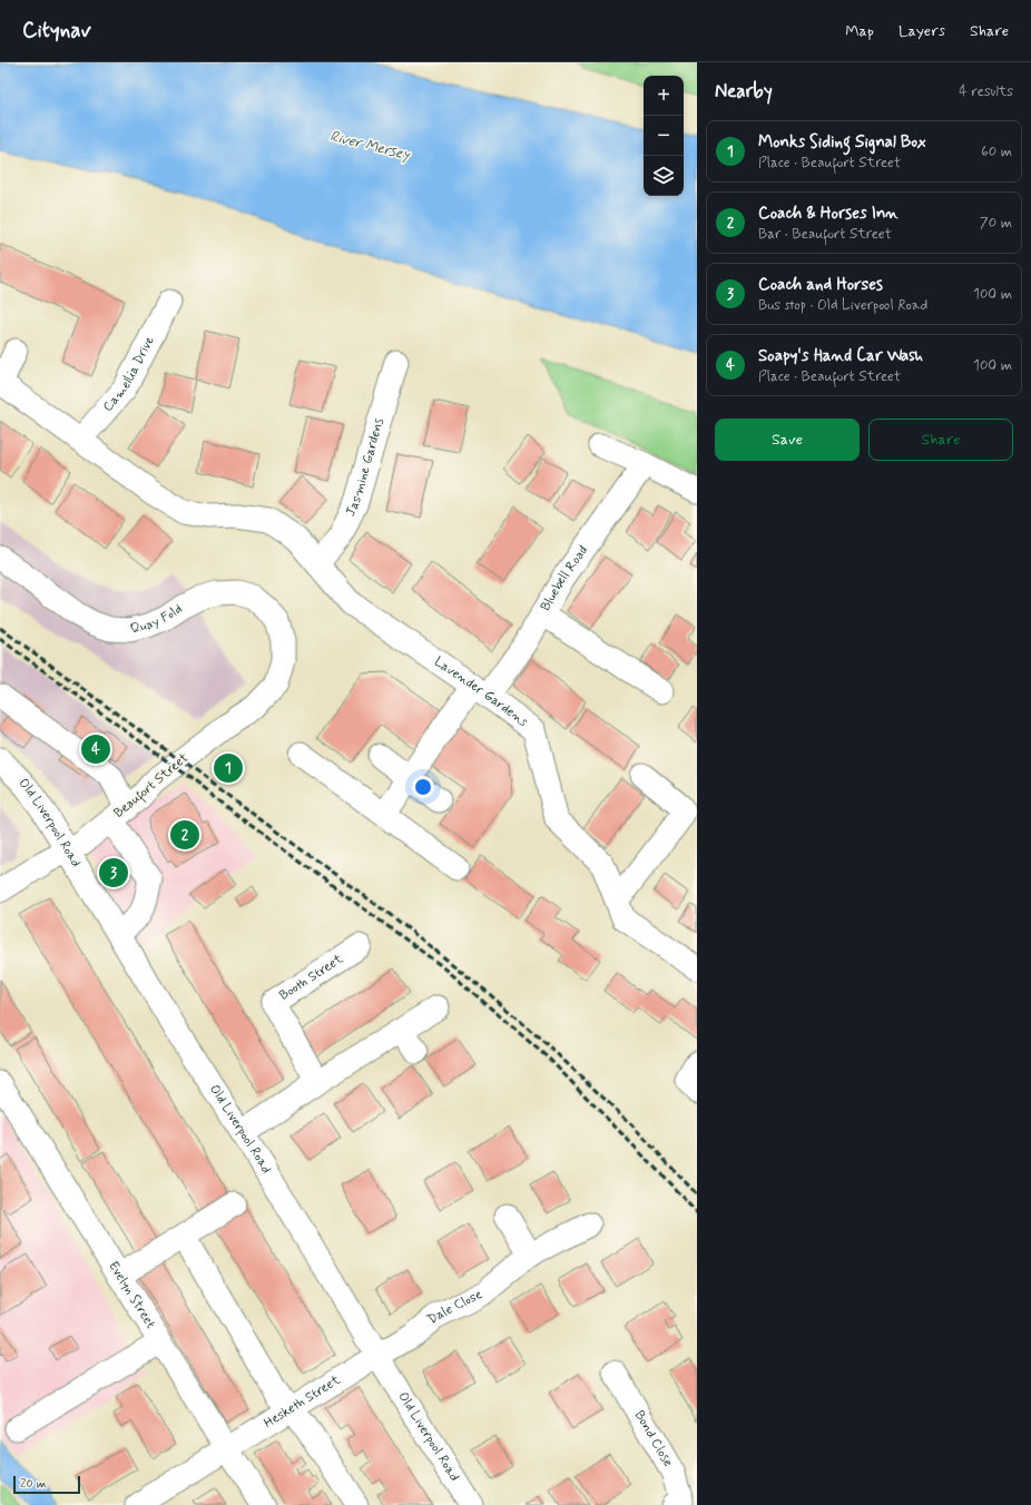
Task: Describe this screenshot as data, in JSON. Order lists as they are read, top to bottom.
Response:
{
  "streets": {
    "street": [
      "Camellia Drive",
      "Jasmine Gardens",
      "Bluebell Road",
      "Quay Fold",
      "Lavender Gardens",
      "Beaufort Street",
      "Old Liverpool Road",
      "Booth Street",
      "Evelyn Street",
      "Dale Close",
      "Hesketh Street",
      "Bond Close"
    ]
  },
  "crossings": [
    ["Camellia Drive", "Lavender Gardens"],
    ["Jasmine Gardens", "Lavender Gardens"],
    ["Bluebell Road", "Lavender Gardens"],
    ["Quay Fold", "Beaufort Street"],
    ["Beaufort Street", "Old Liverpool Road"],
    ["Old Liverpool Road", "Dale Close"],
    ["Old Liverpool Road", "Hesketh Street"],
    ["Evelyn Street", "Hesketh Street"],
    ["Dale Close", "Hesketh Street"]
  ],
  "water": ["River Mersey"],
  "scale_bar": "20 m",
  "page": {
    "header": "Citynav",
    "nav": ["Map", "Layers", "Share"],
    "heading": ["Nearby", "4 results"],
    "map_buttons": ["+", "−"],
    "list": [
      {
        "mark": "1",
        "name": "Monks Siding Signal Box",
        "note": "Place · Beaufort Street",
        "value": "60 m"
      },
      {
        "mark": "2",
        "name": "Coach & Horses Inn",
        "note": "Bar · Beaufort Street",
        "value": "70 m"
      },
      {
        "mark": "3",
        "name": "Coach and Horses",
        "note": "Bus stop · Old Liverpool Road",
        "value": "100 m"
      },
      {
        "mark": "4",
        "name": "Soapy's Hand Car Wash",
        "note": "Place · Beaufort Street",
        "value": "100 m"
      }
    ],
    "buttons": ["Save", "Share"],
    "pins": [
      "4",
      "1",
      "2",
      "3"
    ],
    "scale": "20 m"
  }
}
